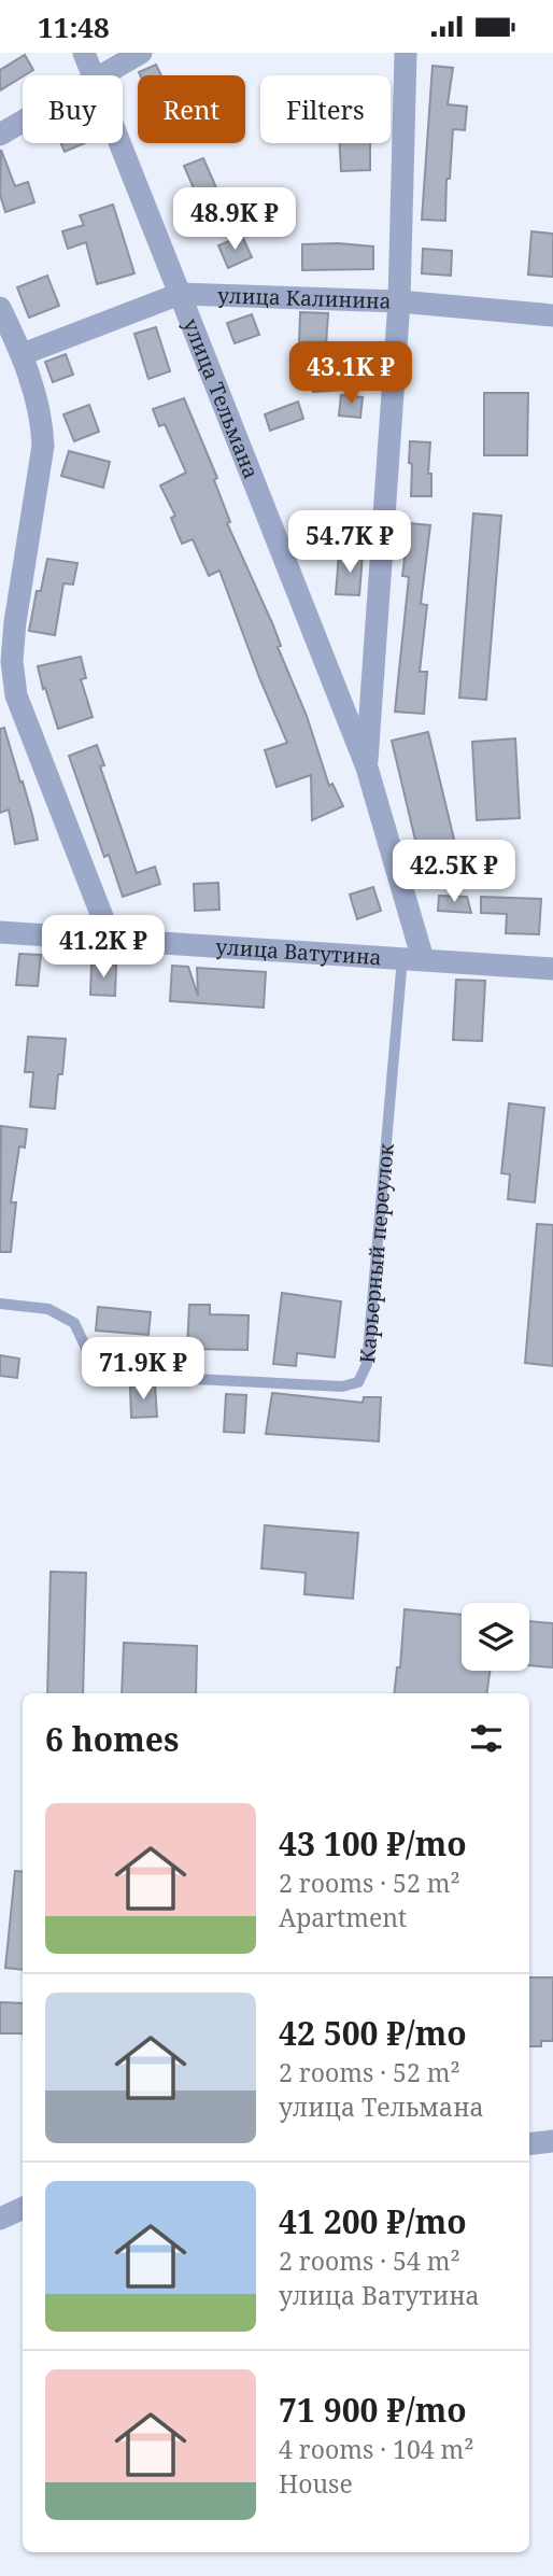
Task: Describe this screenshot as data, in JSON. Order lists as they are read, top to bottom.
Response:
{
  "streets": {
    "street": ["улица Калинина", "улица Тельмана", "улица Ватутина"],
    "lane": ["Карьерный переулок"]
  },
  "crossings": [
    ["улица Калинина", "улица Тельмана"],
    ["улица Тельмана", "улица Ватутина"],
    ["улица Тельмана", "Карьерный переулок"],
    ["улица Ватутина", "Карьерный переулок"]
  ],
  "page": {
    "status": "11:48",
    "chip": ["Buy", "Rent", "Filters"],
    "price": [
      "48.9K ₽",
      "43.1K ₽",
      "54.7K ₽",
      "42.5K ₽",
      "41.2K ₽",
      "71.9K ₽"
    ],
    "heading": "6 homes",
    "list": [
      {
        "name": "43 100 ₽/mo",
        "note": "2 rooms · 52 m² · Apartment"
      },
      {
        "name": "42 500 ₽/mo",
        "note": "2 rooms · 52 m² · улица Тельмана"
      },
      {
        "name": "41 200 ₽/mo",
        "note": "2 rooms · 54 m² · улица Ватутина"
      },
      {
        "name": "71 900 ₽/mo",
        "note": "4 rooms · 104 m² · House"
      }
    ]
  }
}
